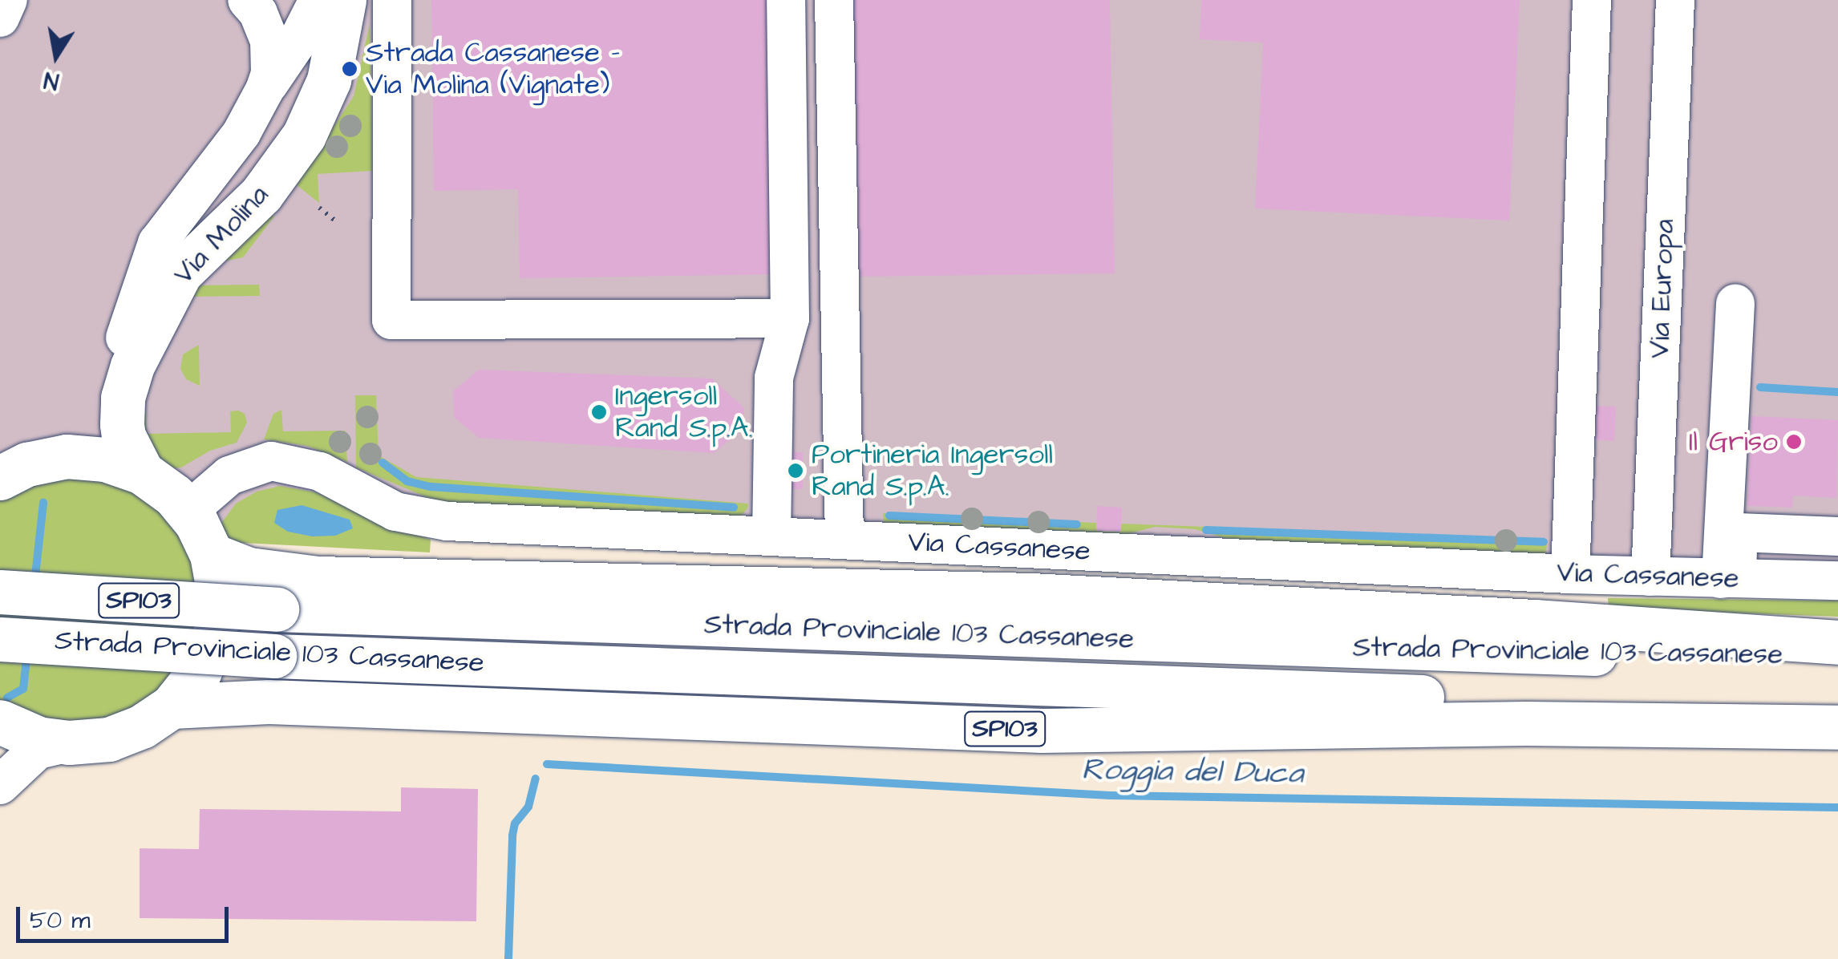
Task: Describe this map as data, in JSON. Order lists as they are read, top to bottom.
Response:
{
  "streets": {
    "main road": ["Via Molina", "SP103", "Strada Provinciale 103 Cassanese"],
    "street": ["Via Europa", "Via Cassanese"]
  },
  "crossings": [
    ["Via Europa", "Via Cassanese"]
  ],
  "water": ["Roggia del Duca"],
  "places": [
    "Strada Cassanese - Via Molina (Vignate)",
    "Ingersoll Rand S.p.A.",
    "Il Griso",
    "Portineria Ingersoll Rand S.p.A."
  ],
  "scale_bar": "50 m",
  "north": "bottom"
}
